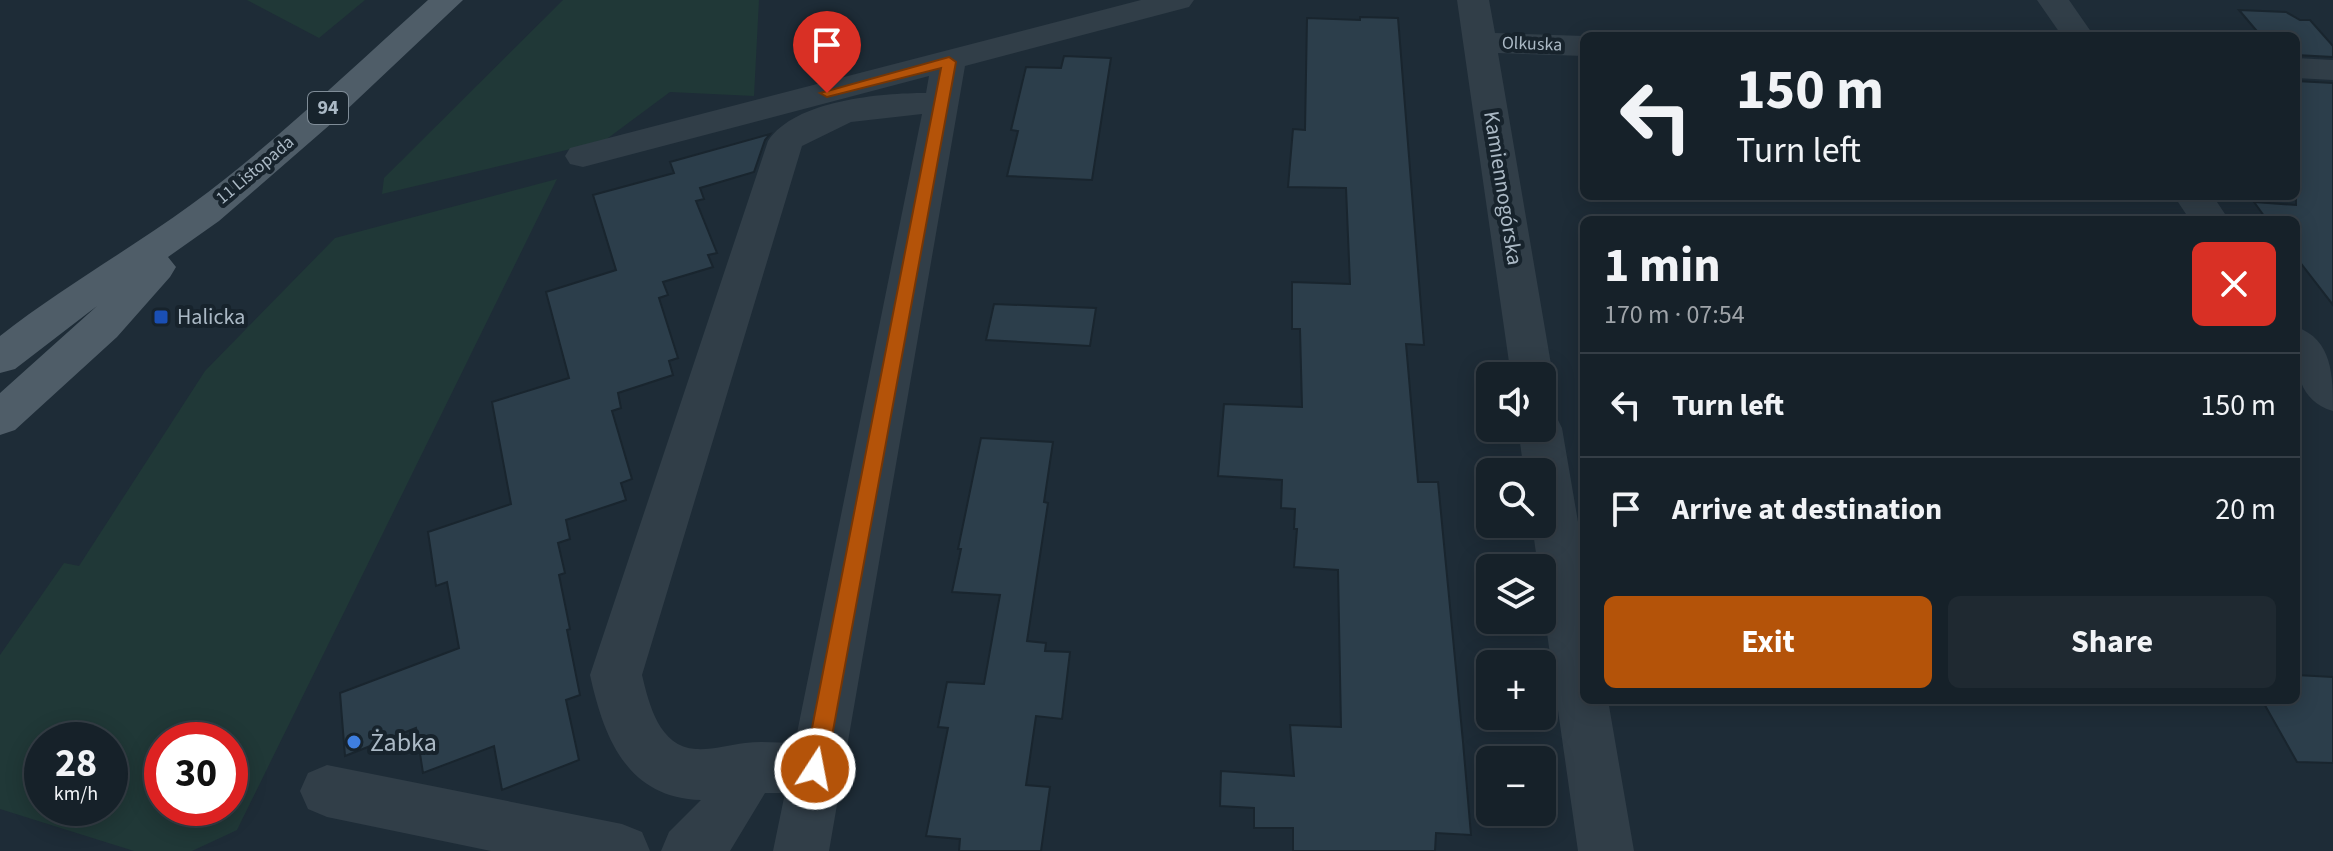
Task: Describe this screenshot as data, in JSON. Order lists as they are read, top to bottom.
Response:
{
  "streets": {
    "main road": ["94", "11 Listopada"],
    "street": ["Olkuska", "Kamiennogórska"]
  },
  "crossings": [
    ["Olkuska", "Kamiennogórska"]
  ],
  "places": {
    "transit": ["Halicka"],
    "other": ["Żabka"]
  },
  "page": {
    "turn": ["150 m", "Turn left"],
    "heading": ["1 min", "170 m · 07:54"],
    "list": [
      {
        "name": "Turn left",
        "value": "150 m"
      },
      {
        "name": "Arrive at destination",
        "value": "20 m"
      }
    ],
    "map_buttons": ["+", "−"],
    "buttons": ["Exit", "Share"],
    "speed": "28 km/h",
    "limit": "30"
  }
}
